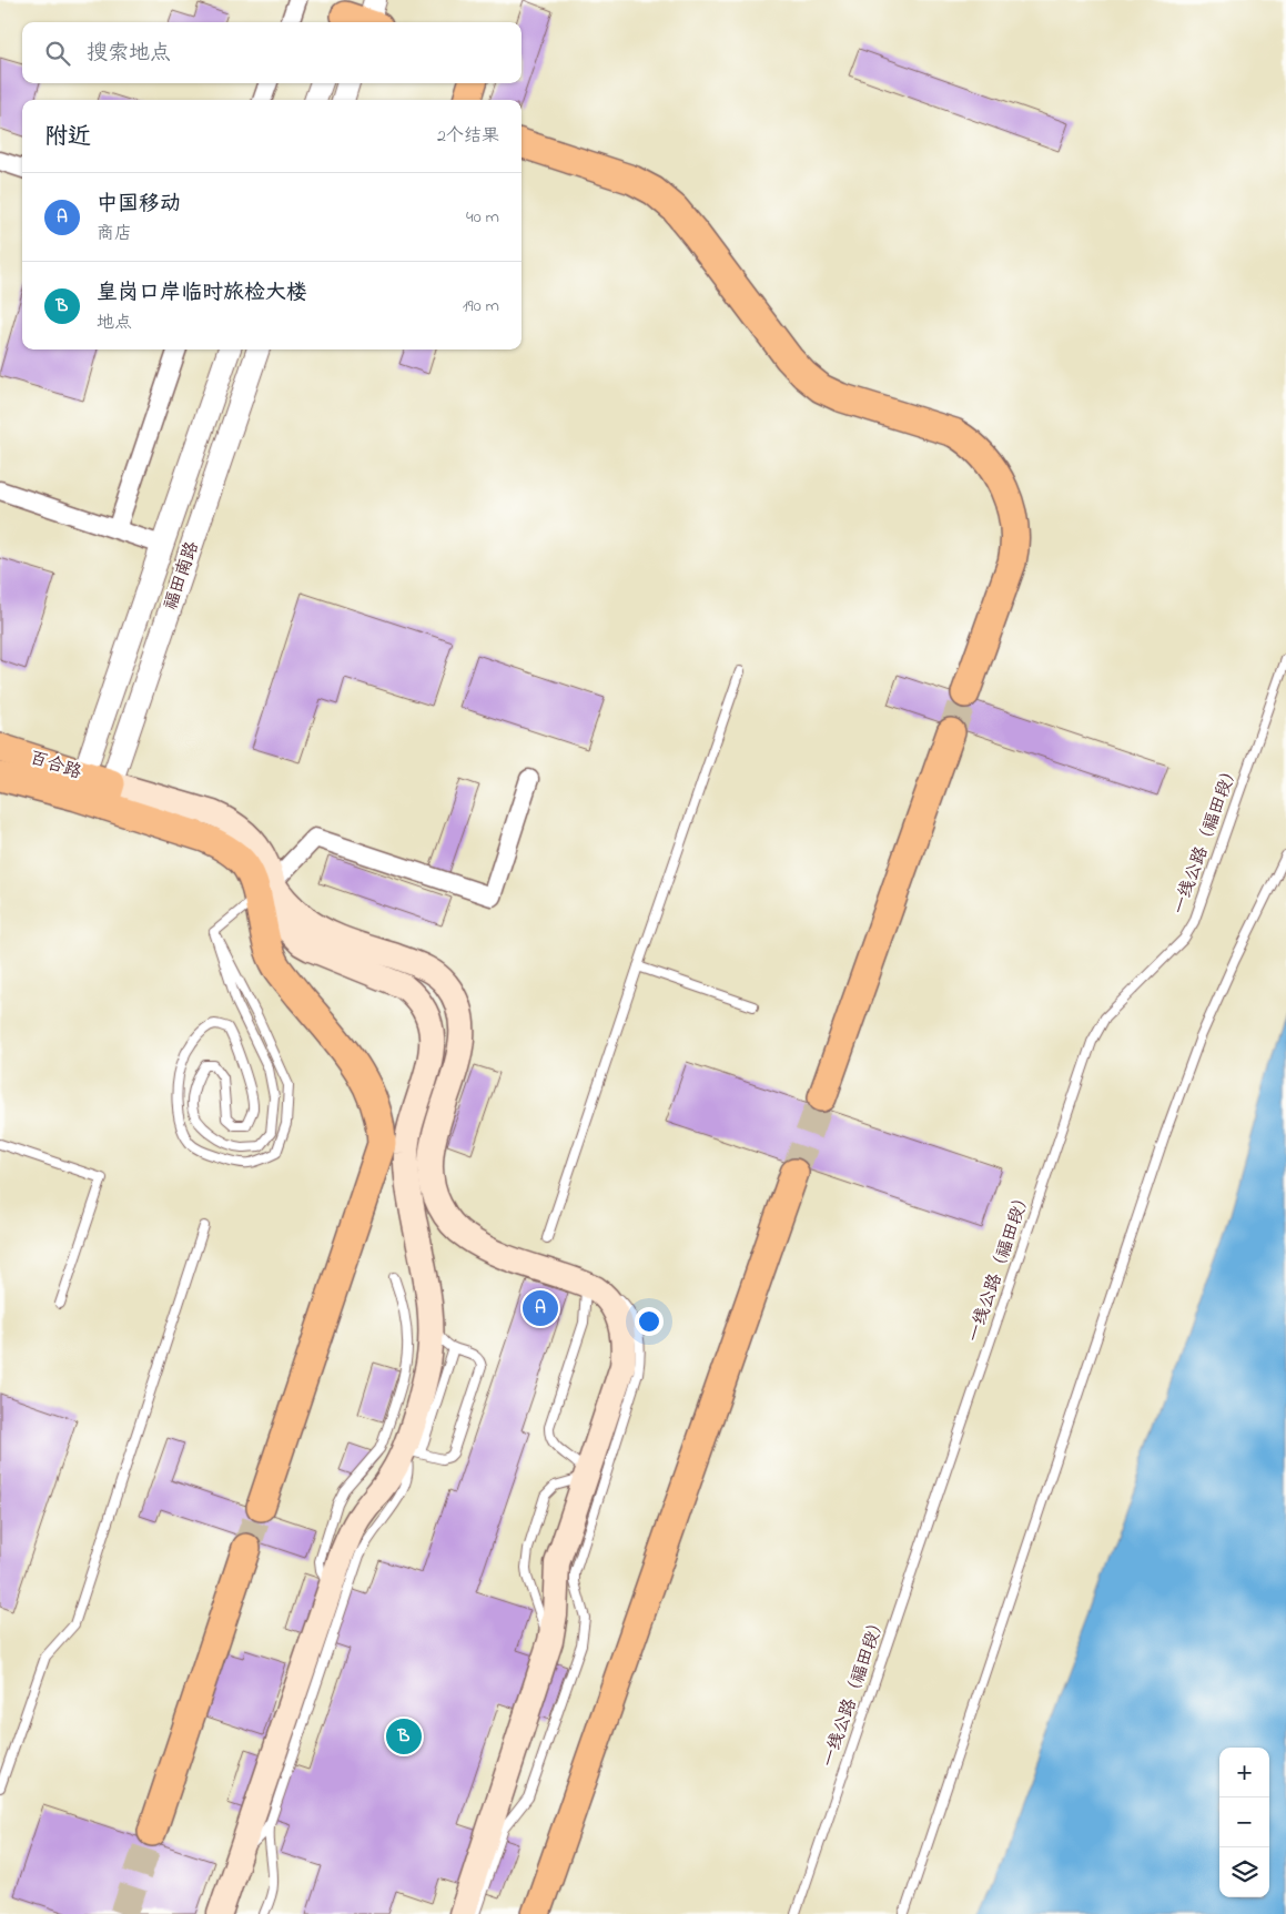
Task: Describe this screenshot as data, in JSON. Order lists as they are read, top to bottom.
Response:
{
  "streets": {
    "main road": ["百合路"],
    "street": ["福田南路"],
    "lane": ["一线公路（福田段）"]
  },
  "crossings": [
    ["福田南路", "百合路"]
  ],
  "page": {
    "search": "搜索地点",
    "heading": ["附近", "2个结果"],
    "list": [
      {
        "mark": "A",
        "name": "中国移动",
        "note": "商店",
        "value": "40 m"
      },
      {
        "mark": "B",
        "name": "皇岗口岸临时旅检大楼",
        "note": "地点",
        "value": "190 m"
      }
    ],
    "pins": ["A", "B"],
    "map_buttons": ["+", "−"]
  }
}
